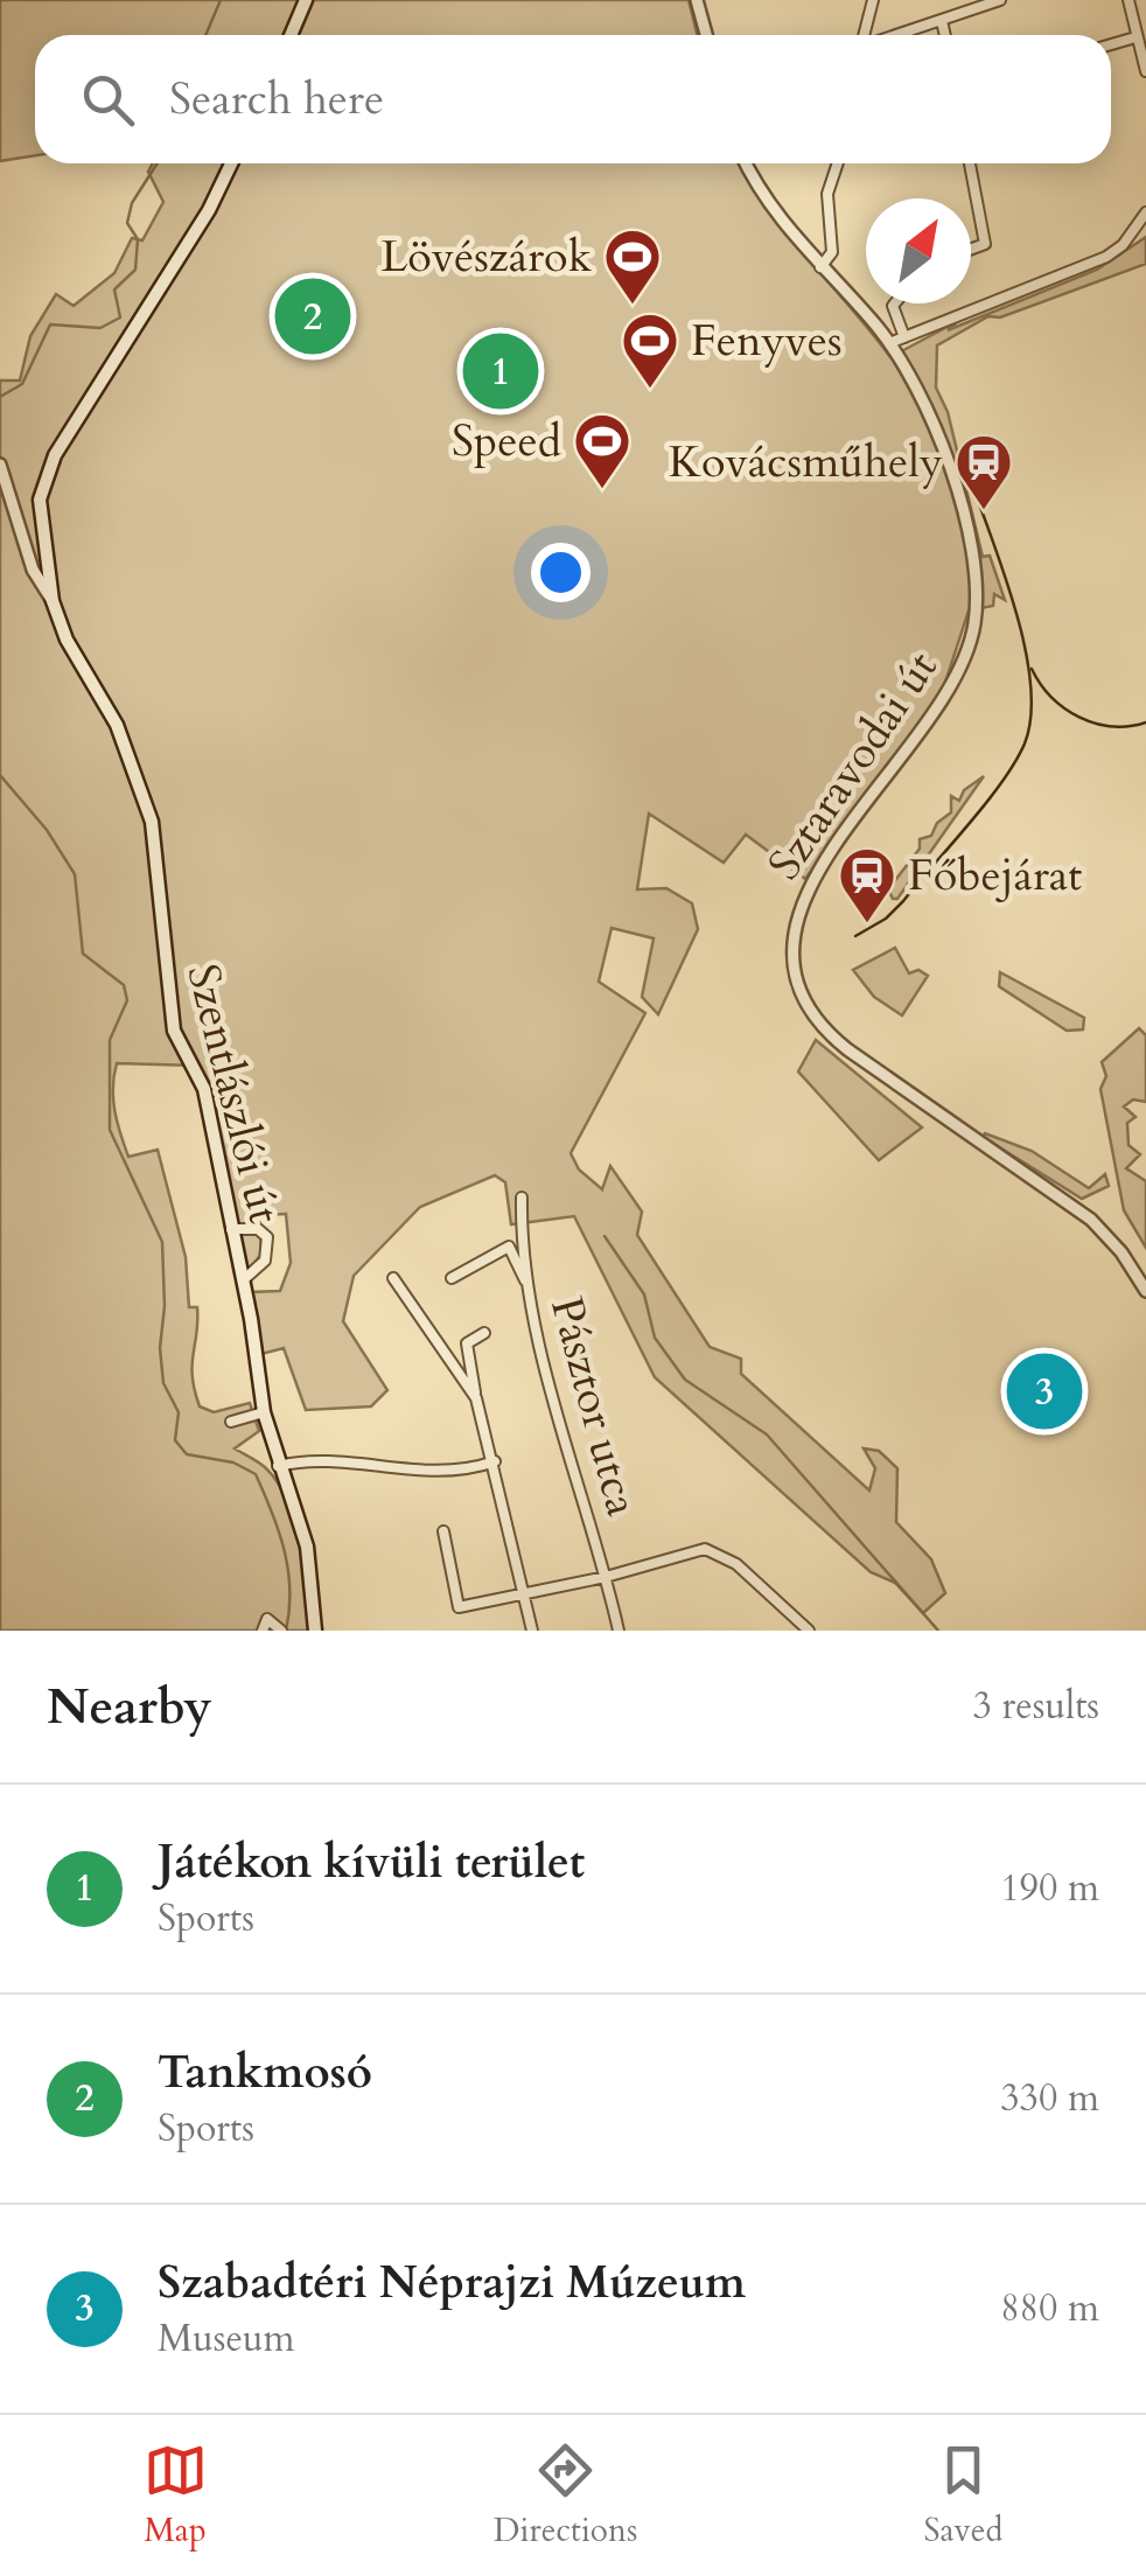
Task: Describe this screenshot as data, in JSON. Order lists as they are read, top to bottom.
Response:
{
  "streets": {
    "main road": ["Szentlászlói út"],
    "street": ["Sztaravodai út", "Pásztor utca"]
  },
  "places": {
    "sports": ["Lövészárok", "Fenyves", "Speed"],
    "station": ["Kovácsműhely", "Főbejárat"]
  },
  "north": "top right",
  "page": {
    "search": "Search here",
    "pins": ["2", "1", "3"],
    "heading": ["Nearby", "3 results"],
    "list": [
      {
        "mark": "1",
        "name": "Játékon kívüli terület",
        "note": "Sports",
        "value": "190 m"
      },
      {
        "mark": "2",
        "name": "Tankmosó",
        "note": "Sports",
        "value": "330 m"
      },
      {
        "mark": "3",
        "name": "Szabadtéri Néprajzi Múzeum",
        "note": "Museum",
        "value": "880 m"
      }
    ],
    "nav": ["Map", "Directions", "Saved"]
  }
}
